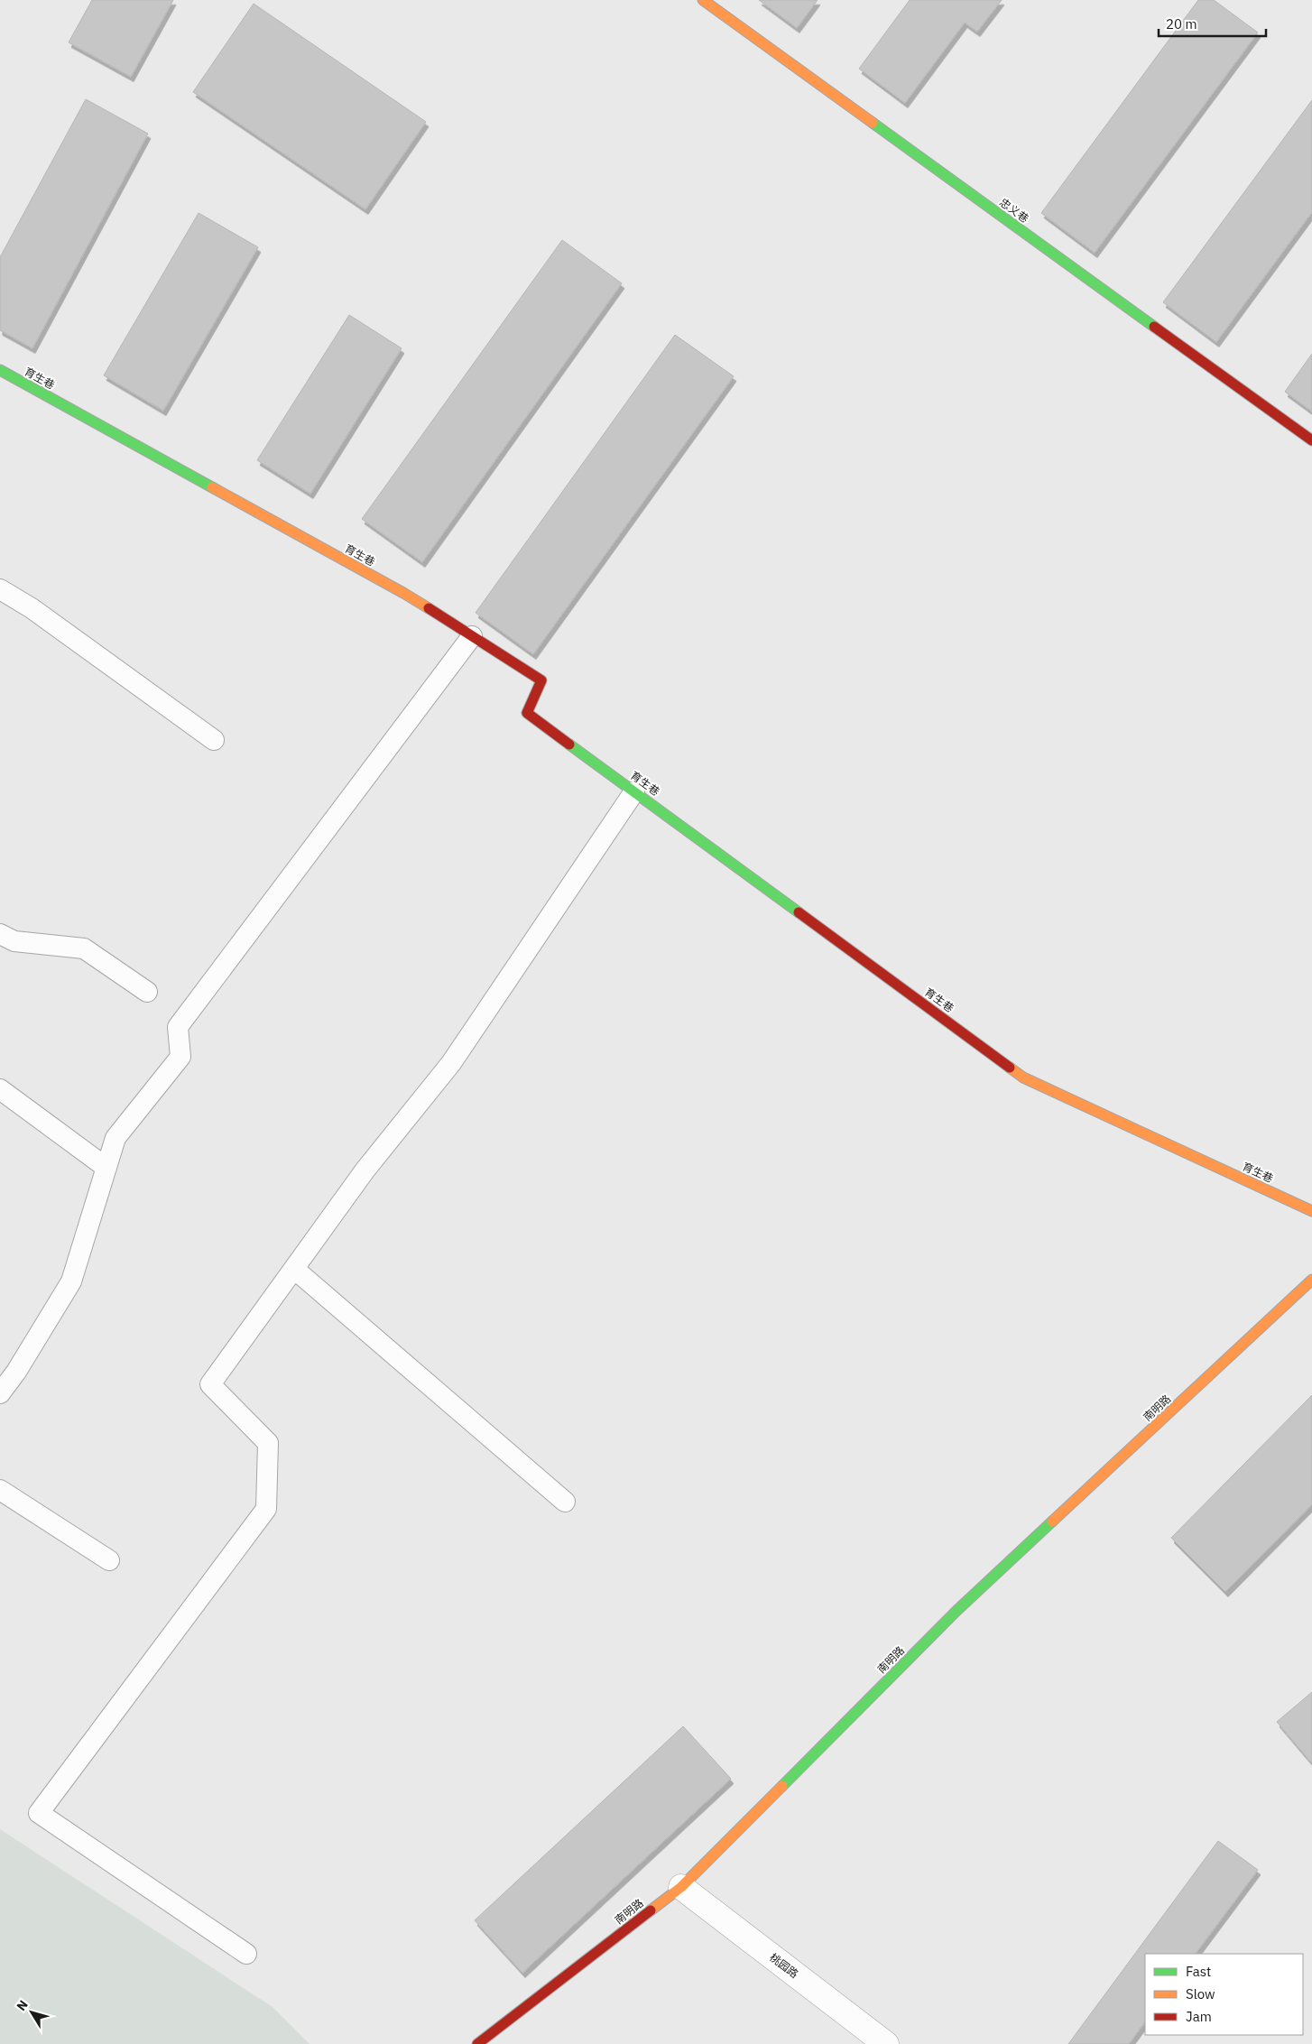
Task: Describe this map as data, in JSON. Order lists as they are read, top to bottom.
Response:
{
  "streets": {
    "street": [
      "忠义巷",
      "育生巷",
      "南明路",
      "桃园路"
    ]
  },
  "crossings": [
    ["南明路", "桃园路"]
  ],
  "legend": ["Fast", "Slow", "Jam"],
  "scale_bar": "20 m",
  "north": "top left"
}
